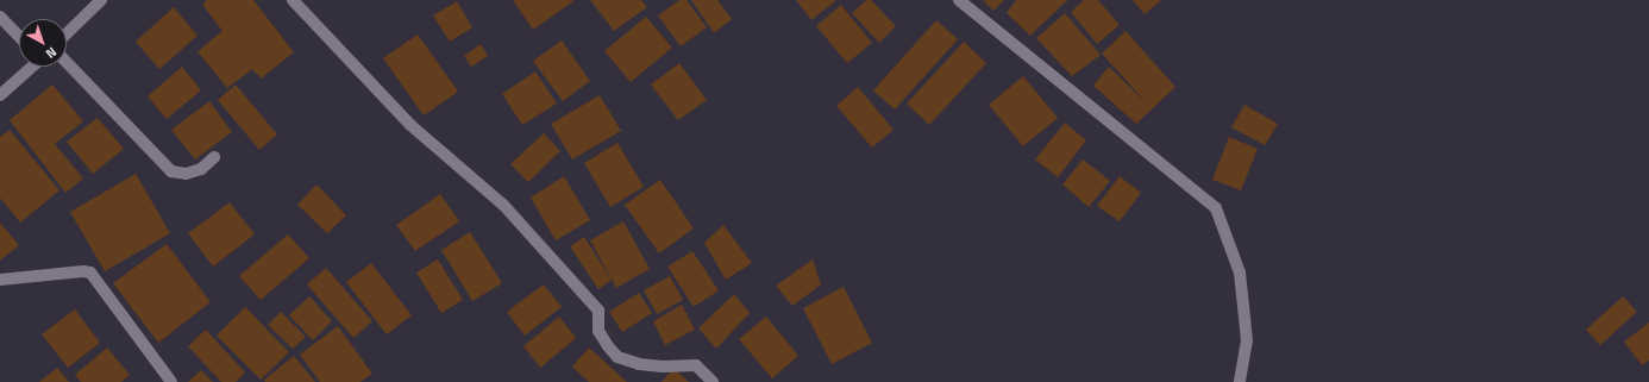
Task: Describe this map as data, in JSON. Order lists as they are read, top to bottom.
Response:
{
  "north": "bottom right"
}
